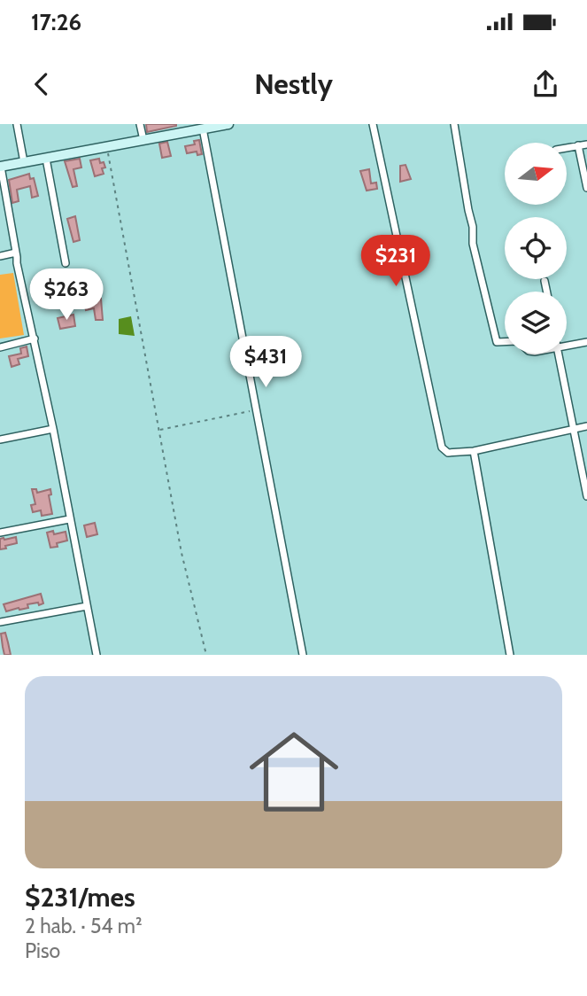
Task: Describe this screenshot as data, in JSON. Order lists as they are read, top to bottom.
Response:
{
  "north": "right",
  "page": {
    "status": "17:26",
    "header": "Nestly",
    "price": ["$231", "$263", "$431"],
    "list": [
      {
        "name": "$231/mes",
        "note": "2 hab. · 54 m² · Piso"
      }
    ]
  }
}
